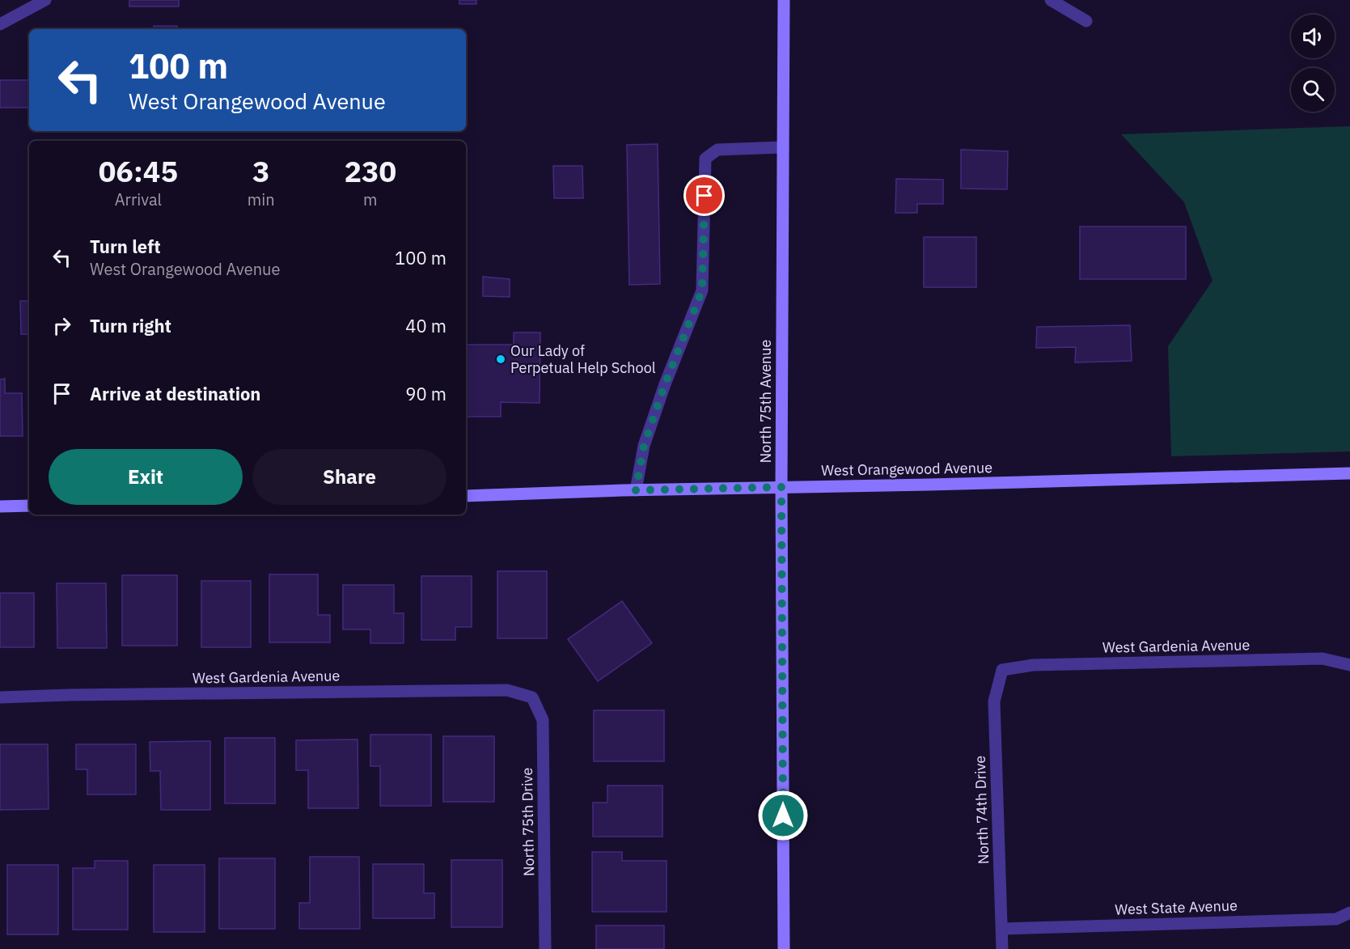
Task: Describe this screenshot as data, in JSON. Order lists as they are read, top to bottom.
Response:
{
  "streets": {
    "main road": ["North 75th Avenue", "West Orangewood Avenue"],
    "street": [
      "West Gardenia Avenue",
      "North 74th Drive",
      "North 75th Drive",
      "West State Avenue"
    ]
  },
  "crossings": [
    ["North 75th Avenue", "West Orangewood Avenue"],
    ["West Gardenia Avenue", "North 74th Drive"],
    ["West Gardenia Avenue", "North 75th Drive"],
    ["North 74th Drive", "West State Avenue"]
  ],
  "places": ["Our Lady of Perpetual Help School"],
  "page": {
    "turn": ["100 m", "West Orangewood Avenue"],
    "eta": [
      "06:45",
      "Arrival",
      "3",
      "min",
      "230",
      "m"
    ],
    "list": [
      {
        "name": "Turn left",
        "note": "West Orangewood Avenue",
        "value": "100 m"
      },
      {
        "name": "Turn right",
        "value": "40 m"
      },
      {
        "name": "Arrive at destination",
        "value": "90 m"
      }
    ],
    "buttons": ["Exit", "Share"]
  }
}
